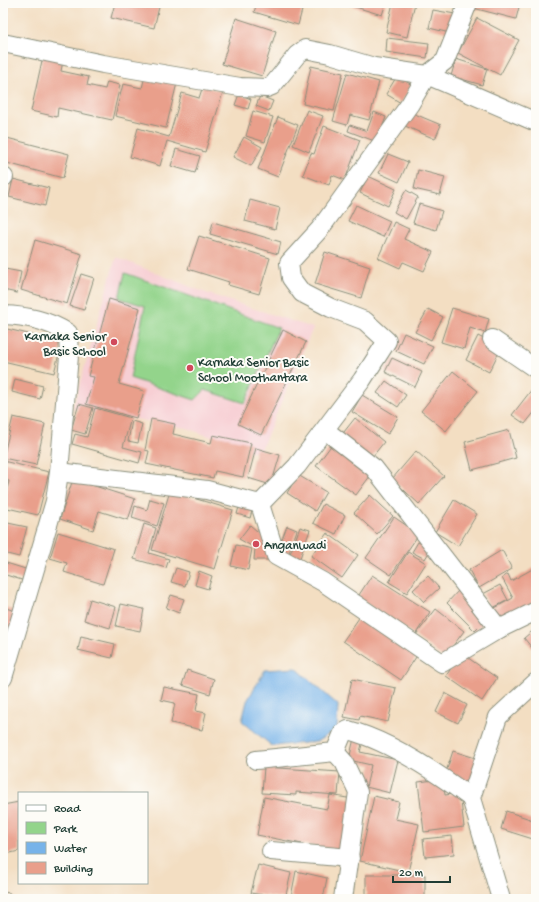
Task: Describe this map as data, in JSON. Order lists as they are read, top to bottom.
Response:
{
  "places": ["Karnaka Senior Basic School", "Karnaka Senior Basic School Moothantara", "Anganwadi"],
  "legend": [
    "Road",
    "Park",
    "Water",
    "Building"
  ],
  "scale_bar": "20 m"
}
